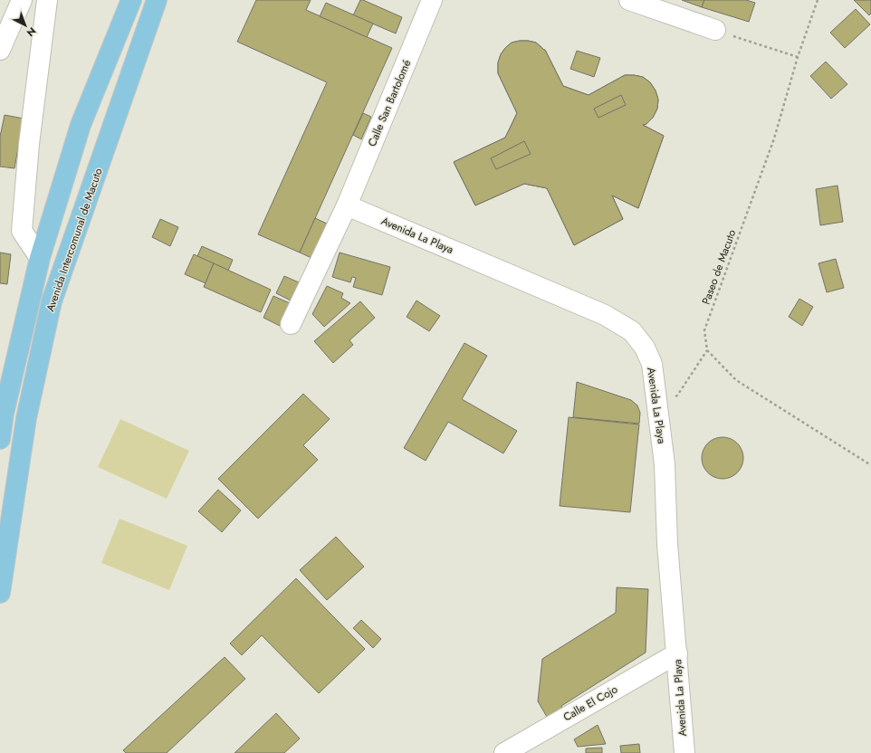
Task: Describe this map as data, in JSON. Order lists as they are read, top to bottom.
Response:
{
  "streets": {
    "main road": ["Avenida Intercomunal de Macuto"],
    "street": ["Calle San Bartolomé", "Avenida La Playa", "Calle El Cojo"],
    "path": ["Paseo de Macuto"]
  },
  "crossings": [
    ["Calle San Bartolomé", "Avenida La Playa"],
    ["Avenida La Playa", "Calle El Cojo"]
  ],
  "north": "bottom right"
}
